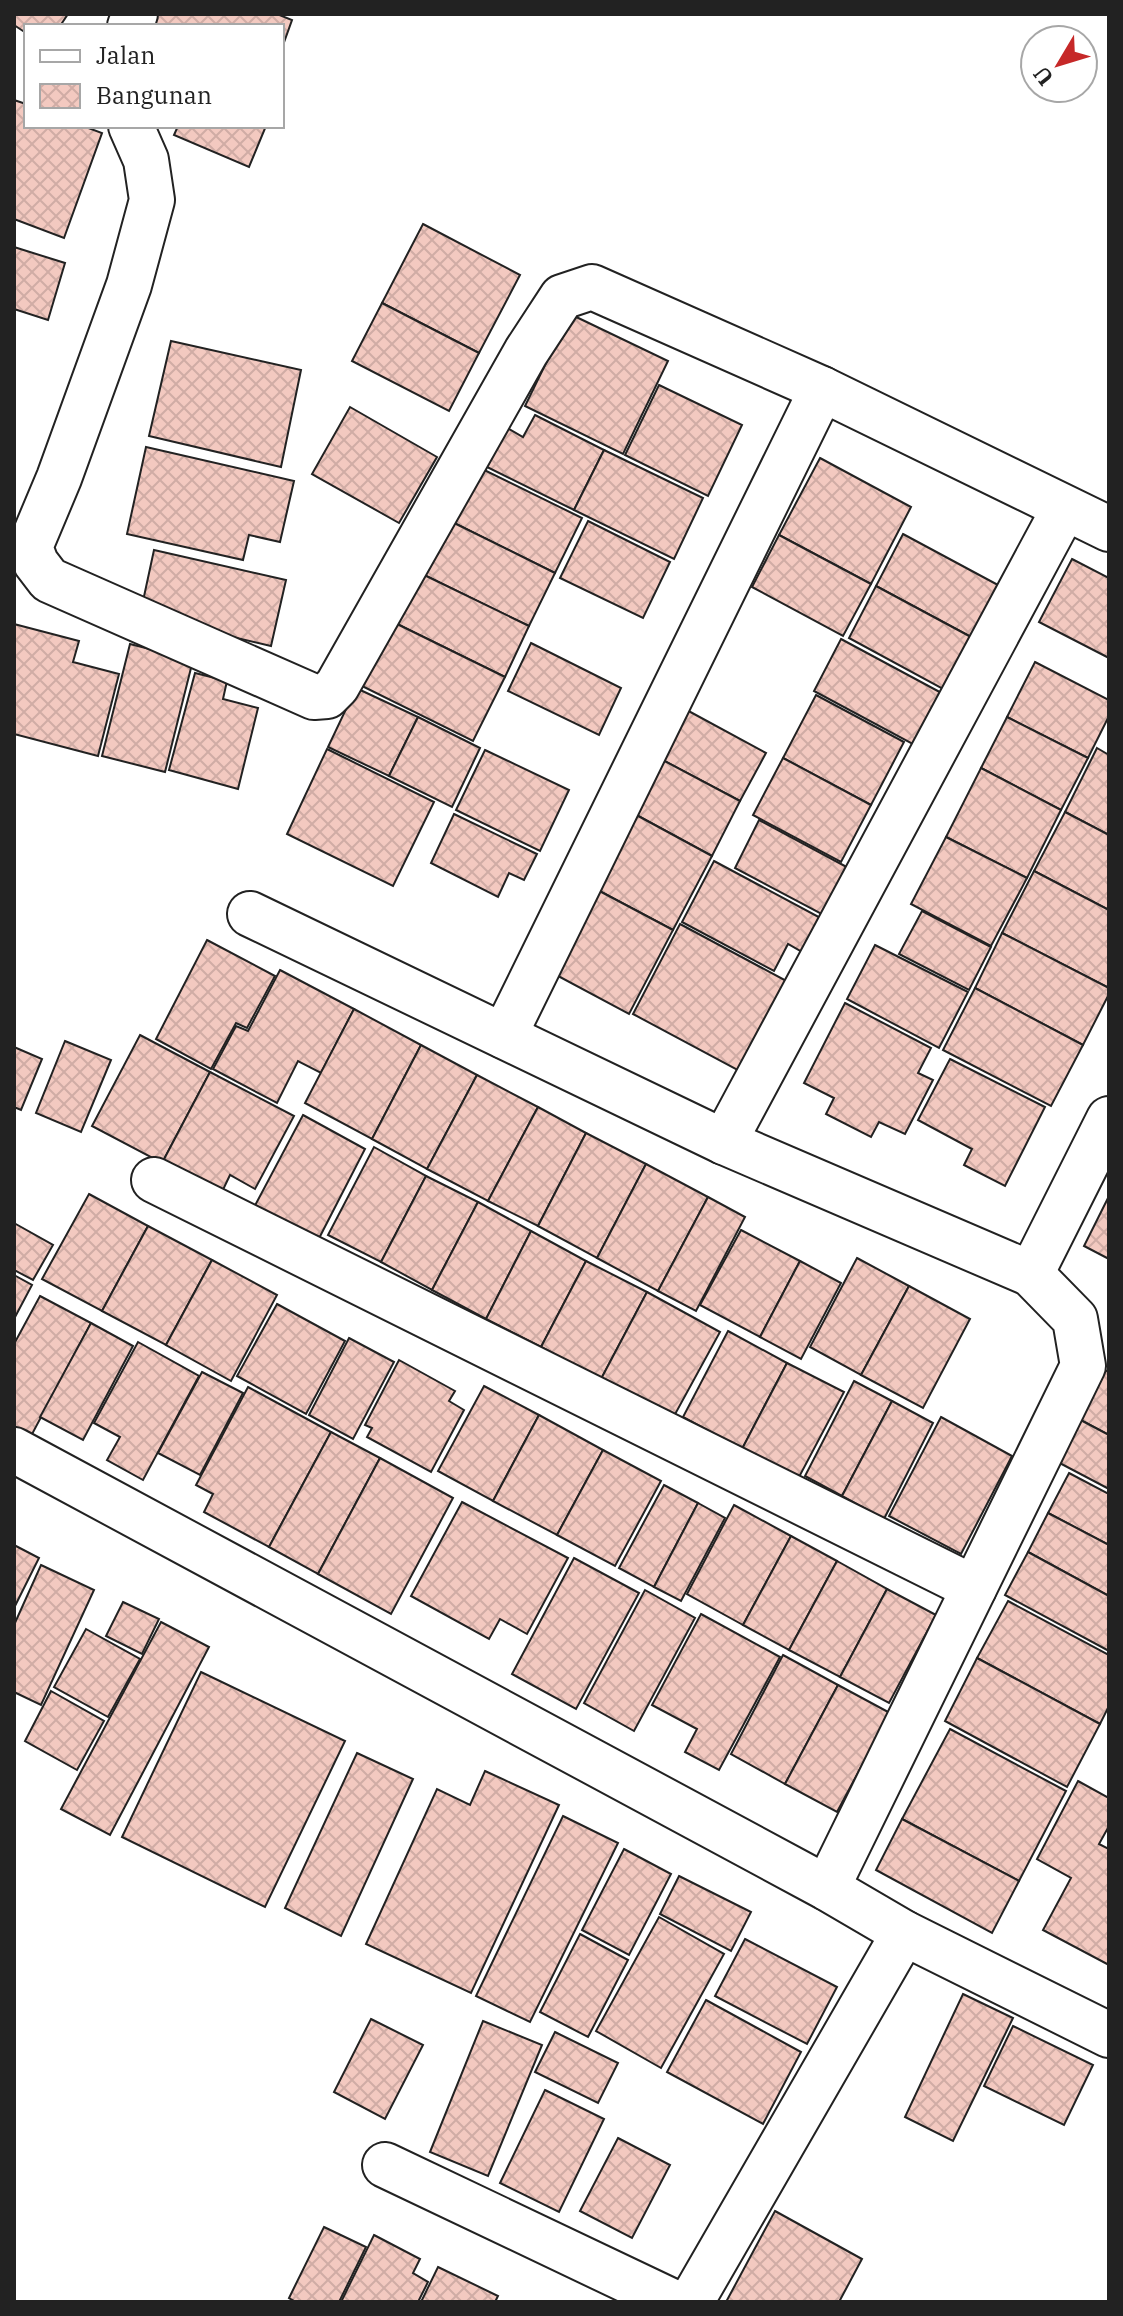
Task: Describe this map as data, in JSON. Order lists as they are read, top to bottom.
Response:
{
  "legend": ["Jalan", "Bangunan"],
  "north": "bottom left"
}
